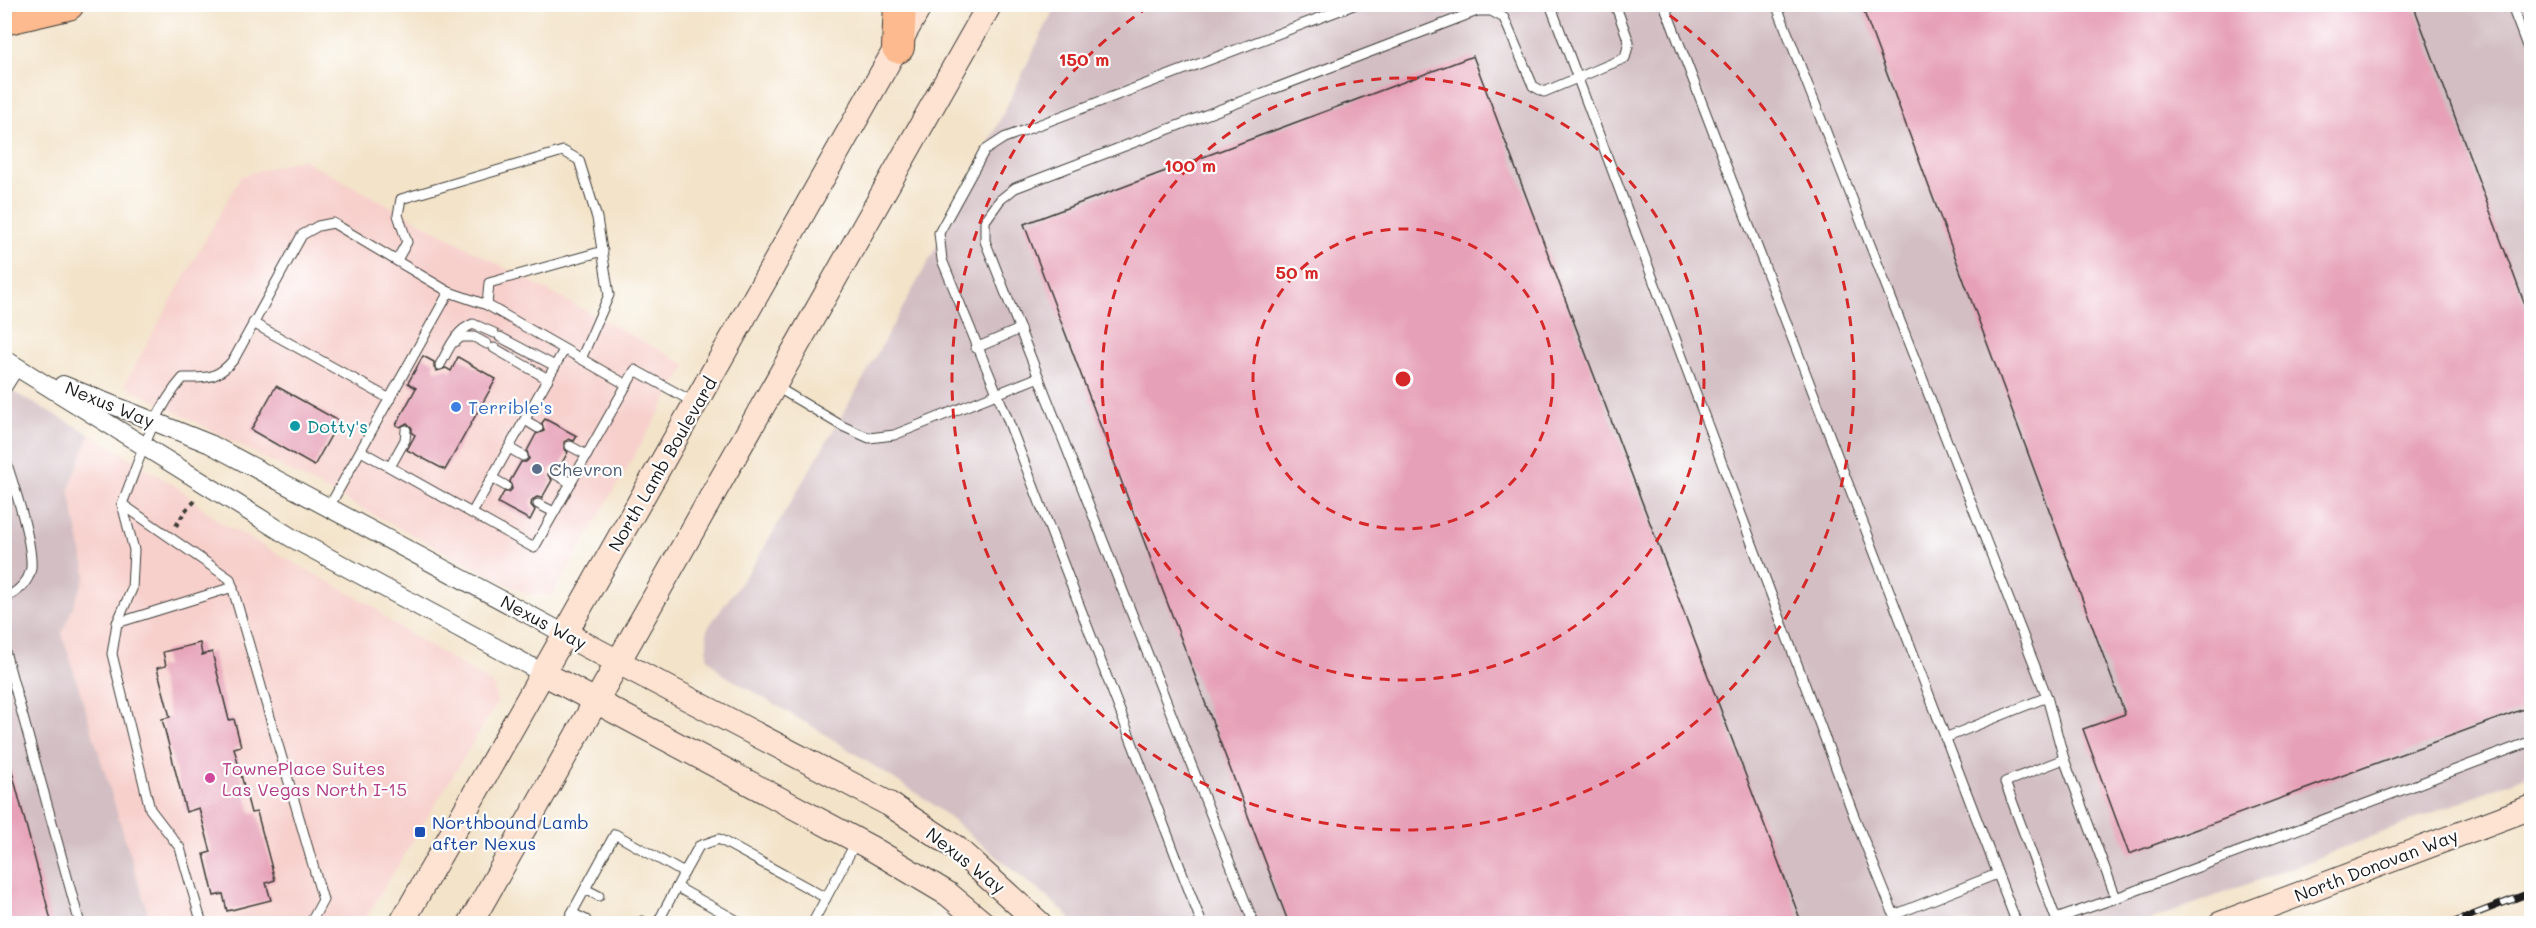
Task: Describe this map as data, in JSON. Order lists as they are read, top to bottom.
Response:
{
  "streets": {
    "main road": ["Nexus Way", "North Lamb Boulevard", "North Donovan Way"]
  },
  "crossings": [
    ["Nexus Way", "North Lamb Boulevard"]
  ],
  "places": {
    "other": [
      "Terrible's",
      "Dotty's",
      "Chevron",
      "TownePlace Suites Las Vegas North I-15"
    ],
    "transit": ["Northbound Lamb after Nexus"]
  },
  "rings": ["150 m", "100 m", "50 m"]
}
